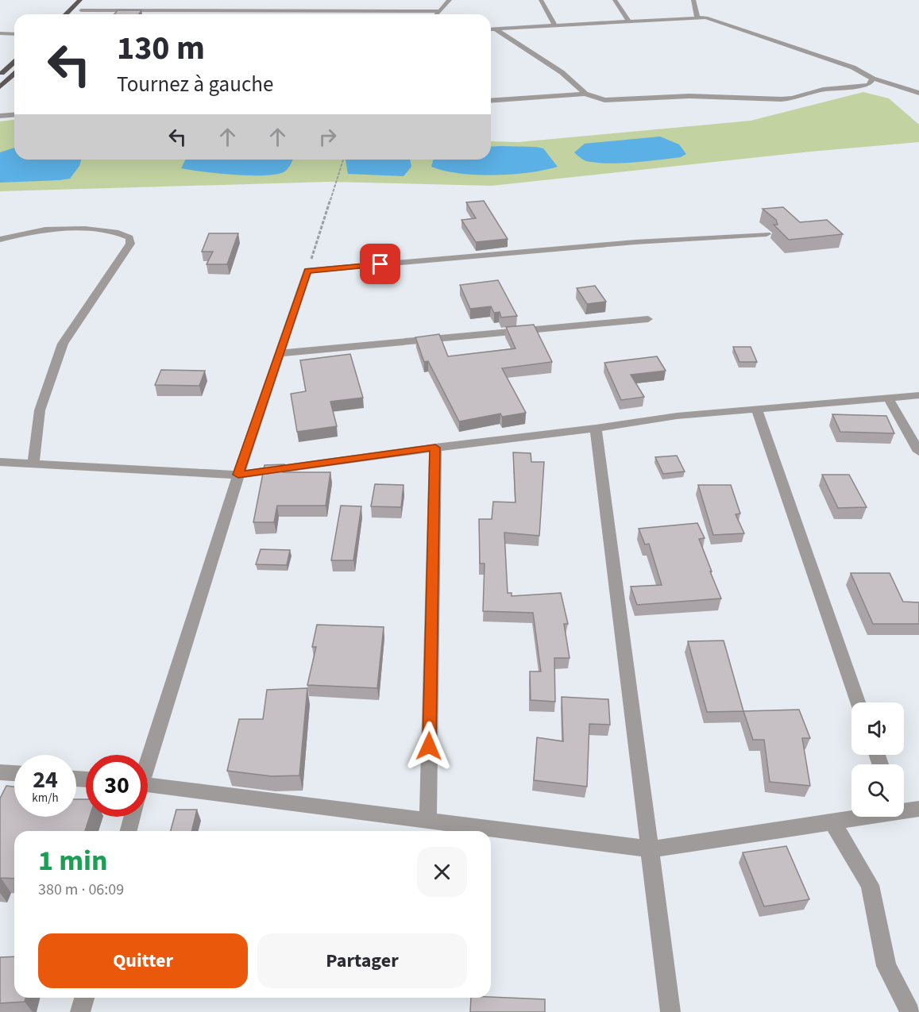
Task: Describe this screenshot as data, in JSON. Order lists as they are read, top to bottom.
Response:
{
  "page": {
    "turn": ["130 m", "Tournez à gauche"],
    "speed": "24 km/h",
    "limit": "30",
    "heading": ["1 min", "380 m · 06:09"],
    "buttons": ["Quitter", "Partager"]
  }
}
